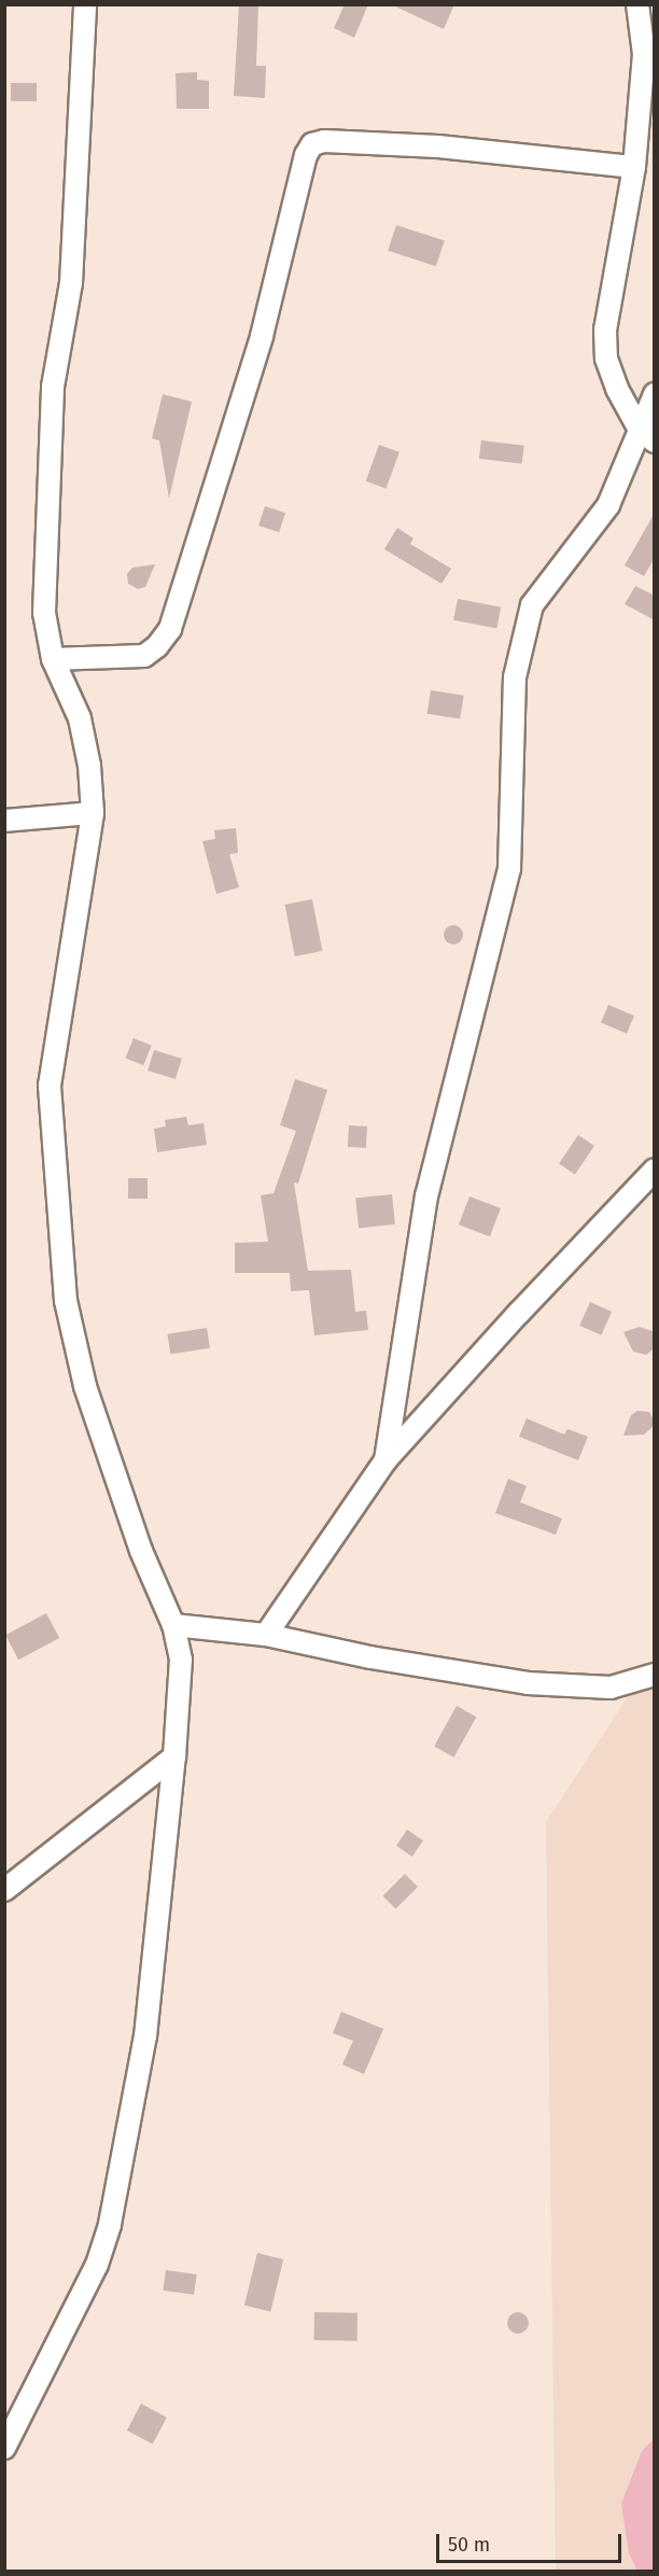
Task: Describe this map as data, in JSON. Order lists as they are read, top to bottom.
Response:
{
  "scale_bar": "50 m"
}
